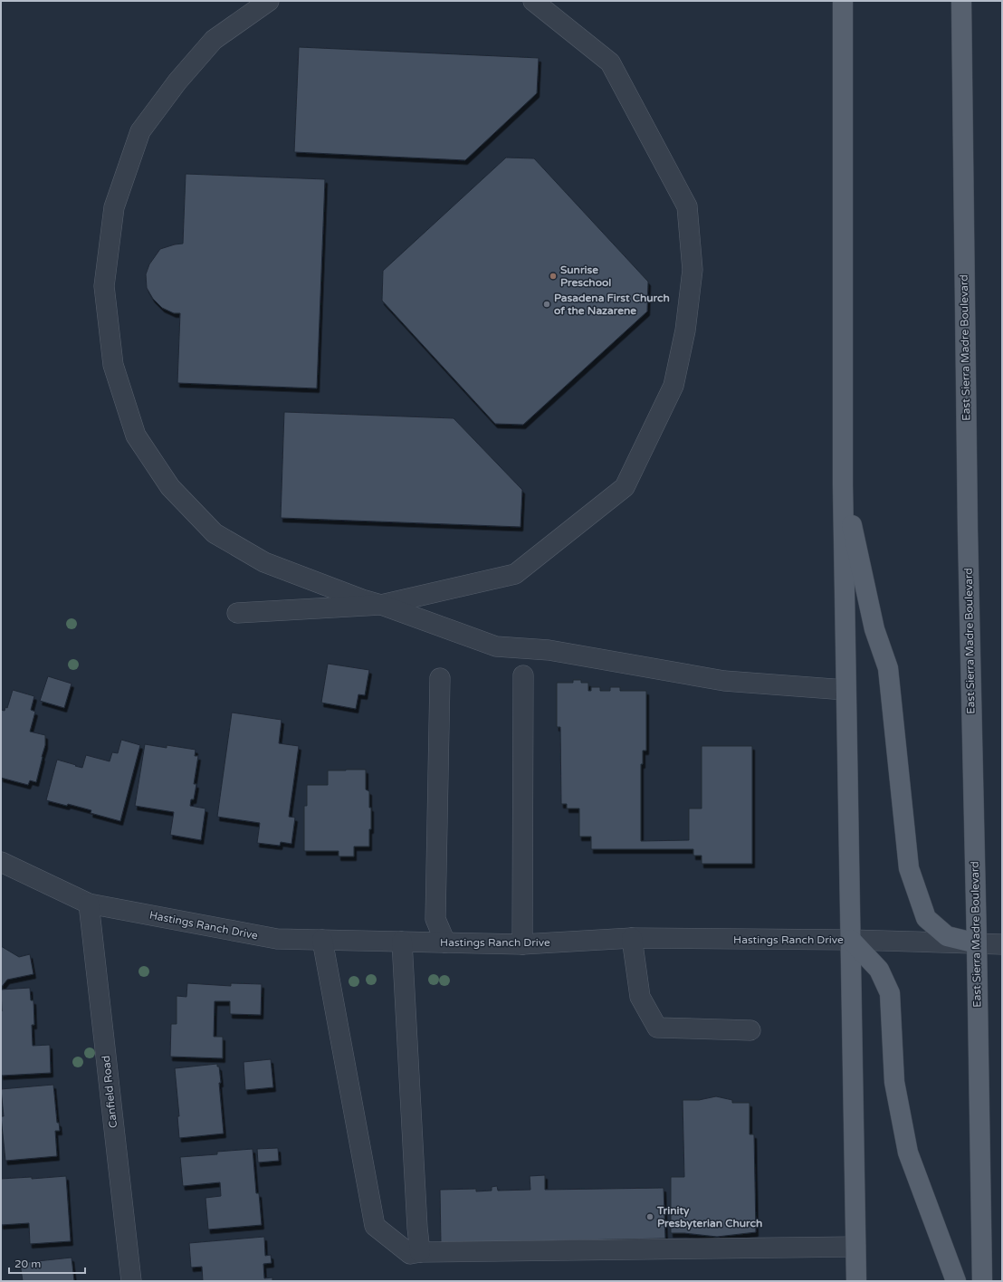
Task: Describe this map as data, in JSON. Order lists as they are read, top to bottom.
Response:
{
  "streets": {
    "main road": ["East Sierra Madre Boulevard"],
    "street": ["Hastings Ranch Drive", "Canfield Road"]
  },
  "crossings": [
    ["East Sierra Madre Boulevard", "Hastings Ranch Drive"],
    ["Hastings Ranch Drive", "Canfield Road"]
  ],
  "places": ["Sunrise Preschool", "Pasadena First Church of the Nazarene", "Trinity Presbyterian Church"],
  "scale_bar": "20 m"
}
